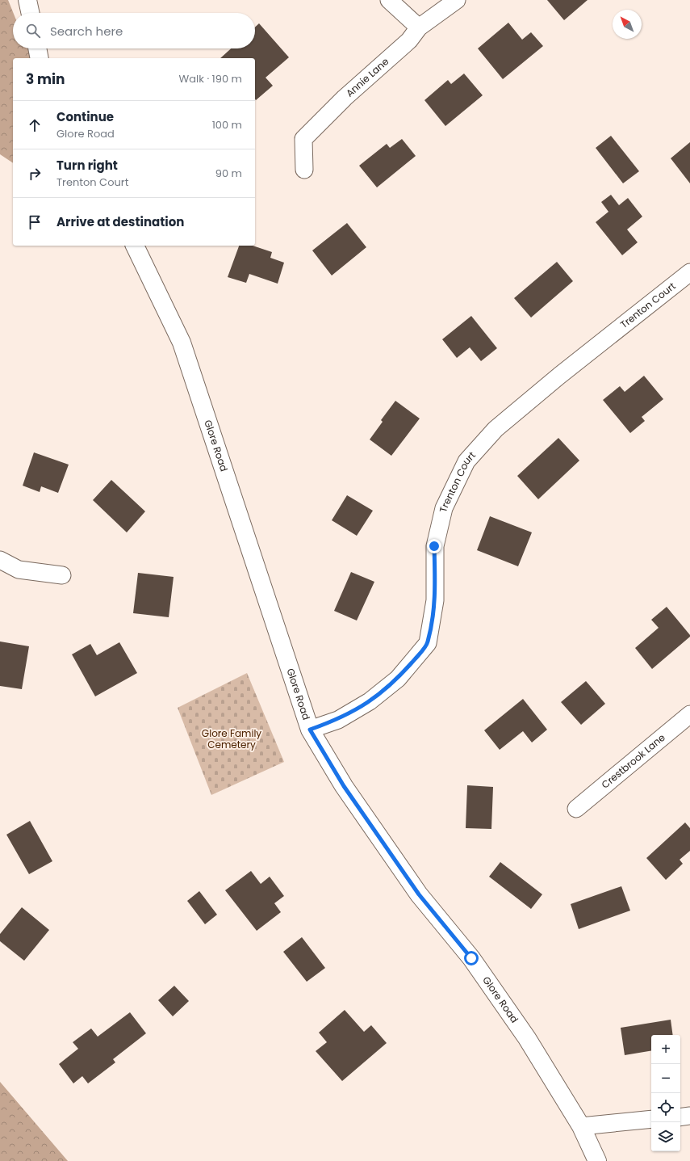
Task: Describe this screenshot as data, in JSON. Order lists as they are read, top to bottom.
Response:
{
  "streets": {
    "street": [
      "Annie Lane",
      "Trenton Court",
      "Glore Road",
      "Crestbrook Lane"
    ]
  },
  "crossings": [
    ["Trenton Court", "Glore Road"]
  ],
  "parks": ["Glore Family Cemetery"],
  "north": "top left",
  "page": {
    "search": "Search here",
    "heading": ["3 min", "Walk · 190 m"],
    "list": [
      ["Continue", "Glore Road", "100 m"],
      ["Turn right", "Trenton Court", "90 m"],
      "Arrive at destination"
    ],
    "map_buttons": ["+", "−"]
  }
}
